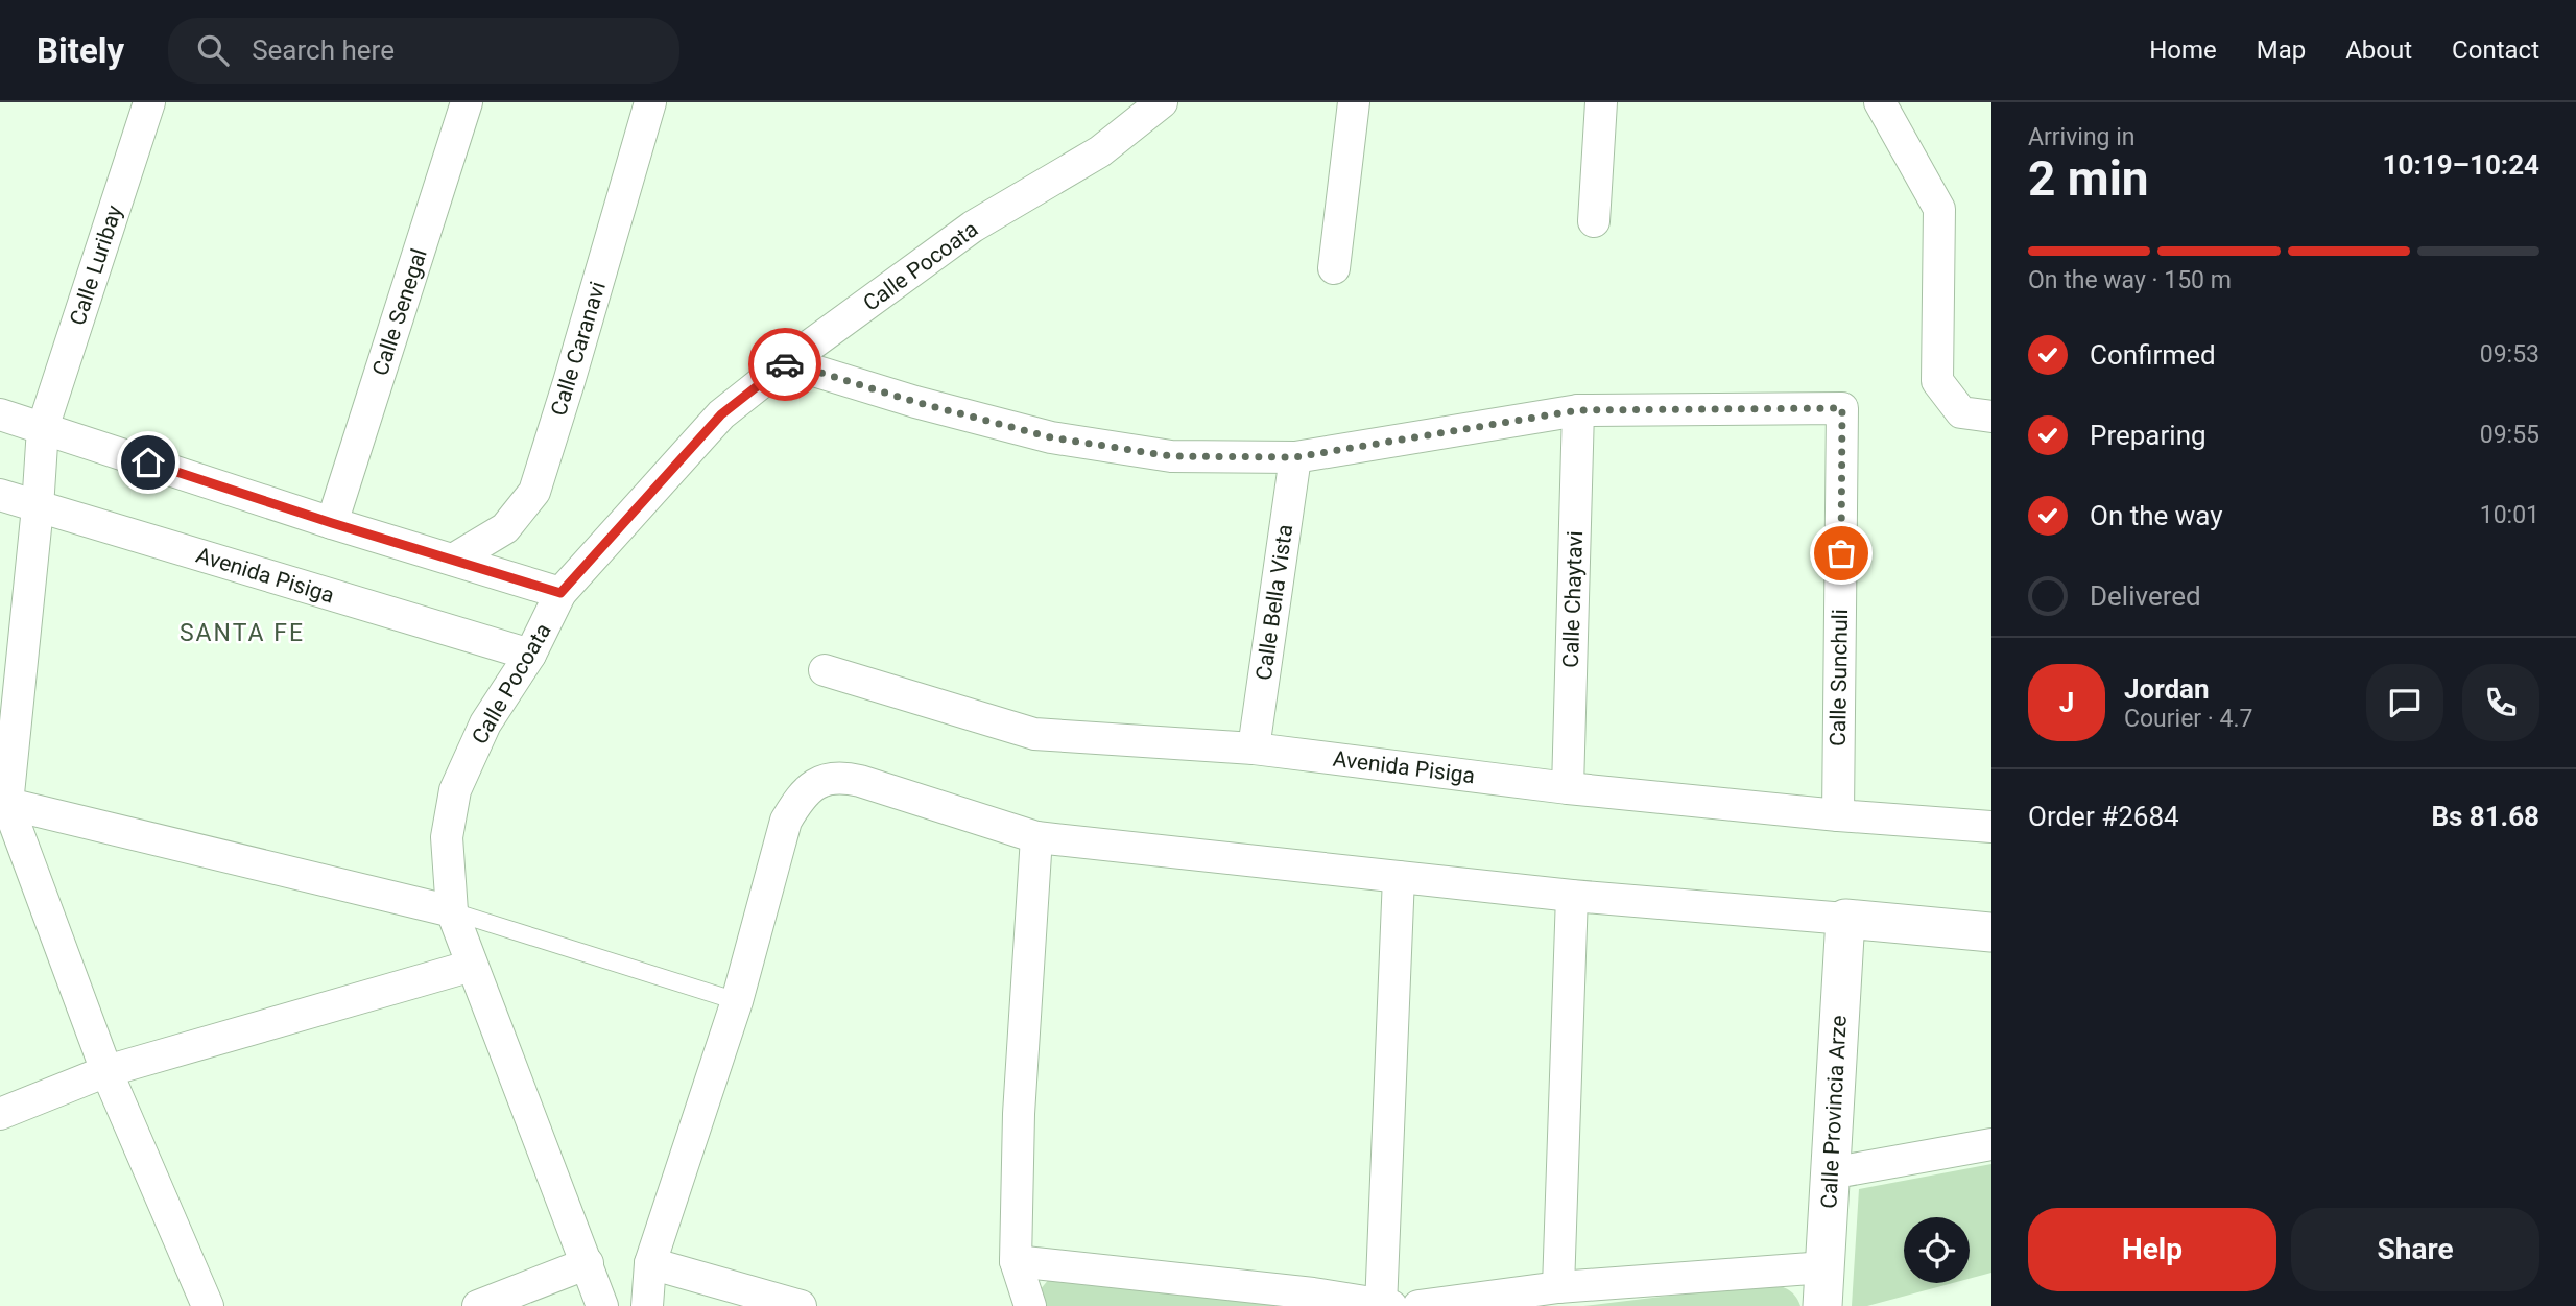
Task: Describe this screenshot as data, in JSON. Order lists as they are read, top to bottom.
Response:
{
  "streets": {
    "street": [
      "Calle Luribay",
      "Calle Pocoata",
      "Calle Senegal",
      "Calle Caranavi",
      "Avenida Pisiga",
      "Calle Chaytavi",
      "Calle Bella Vista",
      "Calle Sunchuli",
      "Calle Provincia Arze"
    ]
  },
  "crossings": [
    ["Calle Luribay", "Avenida Pisiga"],
    ["Calle Pocoata", "Avenida Pisiga"],
    ["Avenida Pisiga", "Calle Chaytavi"],
    ["Avenida Pisiga", "Calle Bella Vista"],
    ["Avenida Pisiga", "Calle Sunchuli"],
    ["Calle Chaytavi", "Calle Sunchuli"]
  ],
  "districts": ["SANTA FE"],
  "page": {
    "header": "Bitely",
    "search": "Search here",
    "nav": [
      "Home",
      "Map",
      "About",
      "Contact"
    ],
    "heading": ["2 min", "Arriving in", "10:19–10:24"],
    "panel": [
      "Jordan",
      "Courier · 4.7",
      "Order #2684",
      "Bs 81.68"
    ],
    "bar": "On the way · 150 m",
    "list": [
      ["Confirmed", "09:53"],
      ["Preparing", "09:55"],
      ["On the way", "10:01"],
      "Delivered"
    ],
    "round": "J",
    "buttons": ["Help", "Share"]
  }
}
